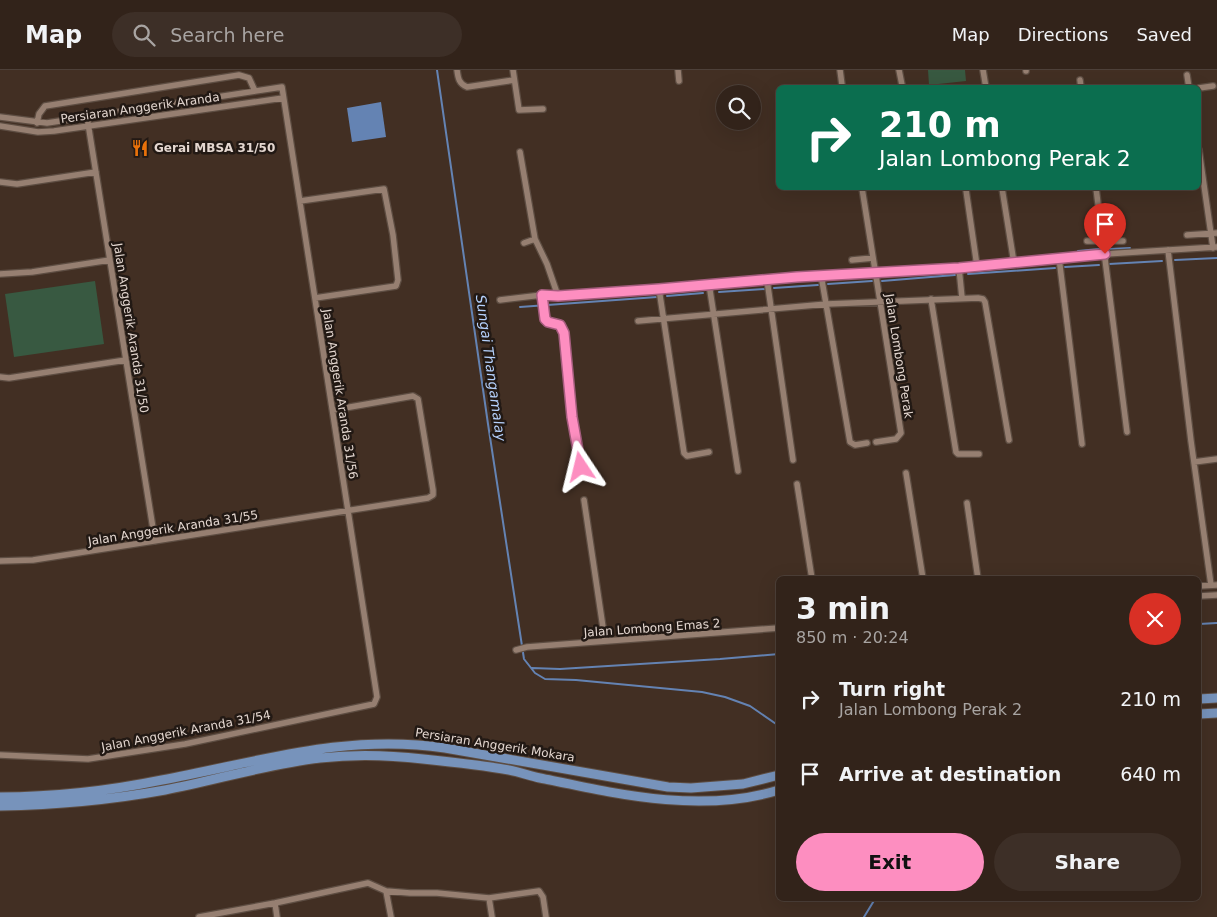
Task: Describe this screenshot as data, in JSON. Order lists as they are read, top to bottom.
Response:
{
  "streets": {
    "main road": ["Persiaran Anggerik Mokara"],
    "street": [
      "Persiaran Anggerik Aranda",
      "Jalan Anggerik Aranda 31/50",
      "Jalan Lombong Perak",
      "Jalan Anggerik Aranda 31/56",
      "Jalan Anggerik Aranda 31/55",
      "Jalan Lombong Emas 2",
      "Jalan Anggerik Aranda 31/54"
    ]
  },
  "crossings": [
    ["Persiaran Anggerik Aranda", "Jalan Anggerik Aranda 31/50"],
    ["Persiaran Anggerik Aranda", "Jalan Anggerik Aranda 31/56"],
    ["Jalan Anggerik Aranda 31/50", "Jalan Anggerik Aranda 31/55"],
    ["Jalan Anggerik Aranda 31/56", "Jalan Anggerik Aranda 31/55"],
    ["Jalan Anggerik Aranda 31/56", "Jalan Anggerik Aranda 31/54"]
  ],
  "water": ["Sungai Thangamalay"],
  "places": {
    "restaurant": ["Gerai MBSA 31/50"]
  },
  "page": {
    "header": "Map",
    "search": "Search here",
    "nav": ["Map", "Directions", "Saved"],
    "turn": ["210 m", "Jalan Lombong Perak 2"],
    "heading": ["3 min", "850 m · 20:24"],
    "list": [
      {
        "name": "Turn right",
        "note": "Jalan Lombong Perak 2",
        "value": "210 m"
      },
      {
        "name": "Arrive at destination",
        "value": "640 m"
      }
    ],
    "buttons": ["Exit", "Share"]
  }
}
